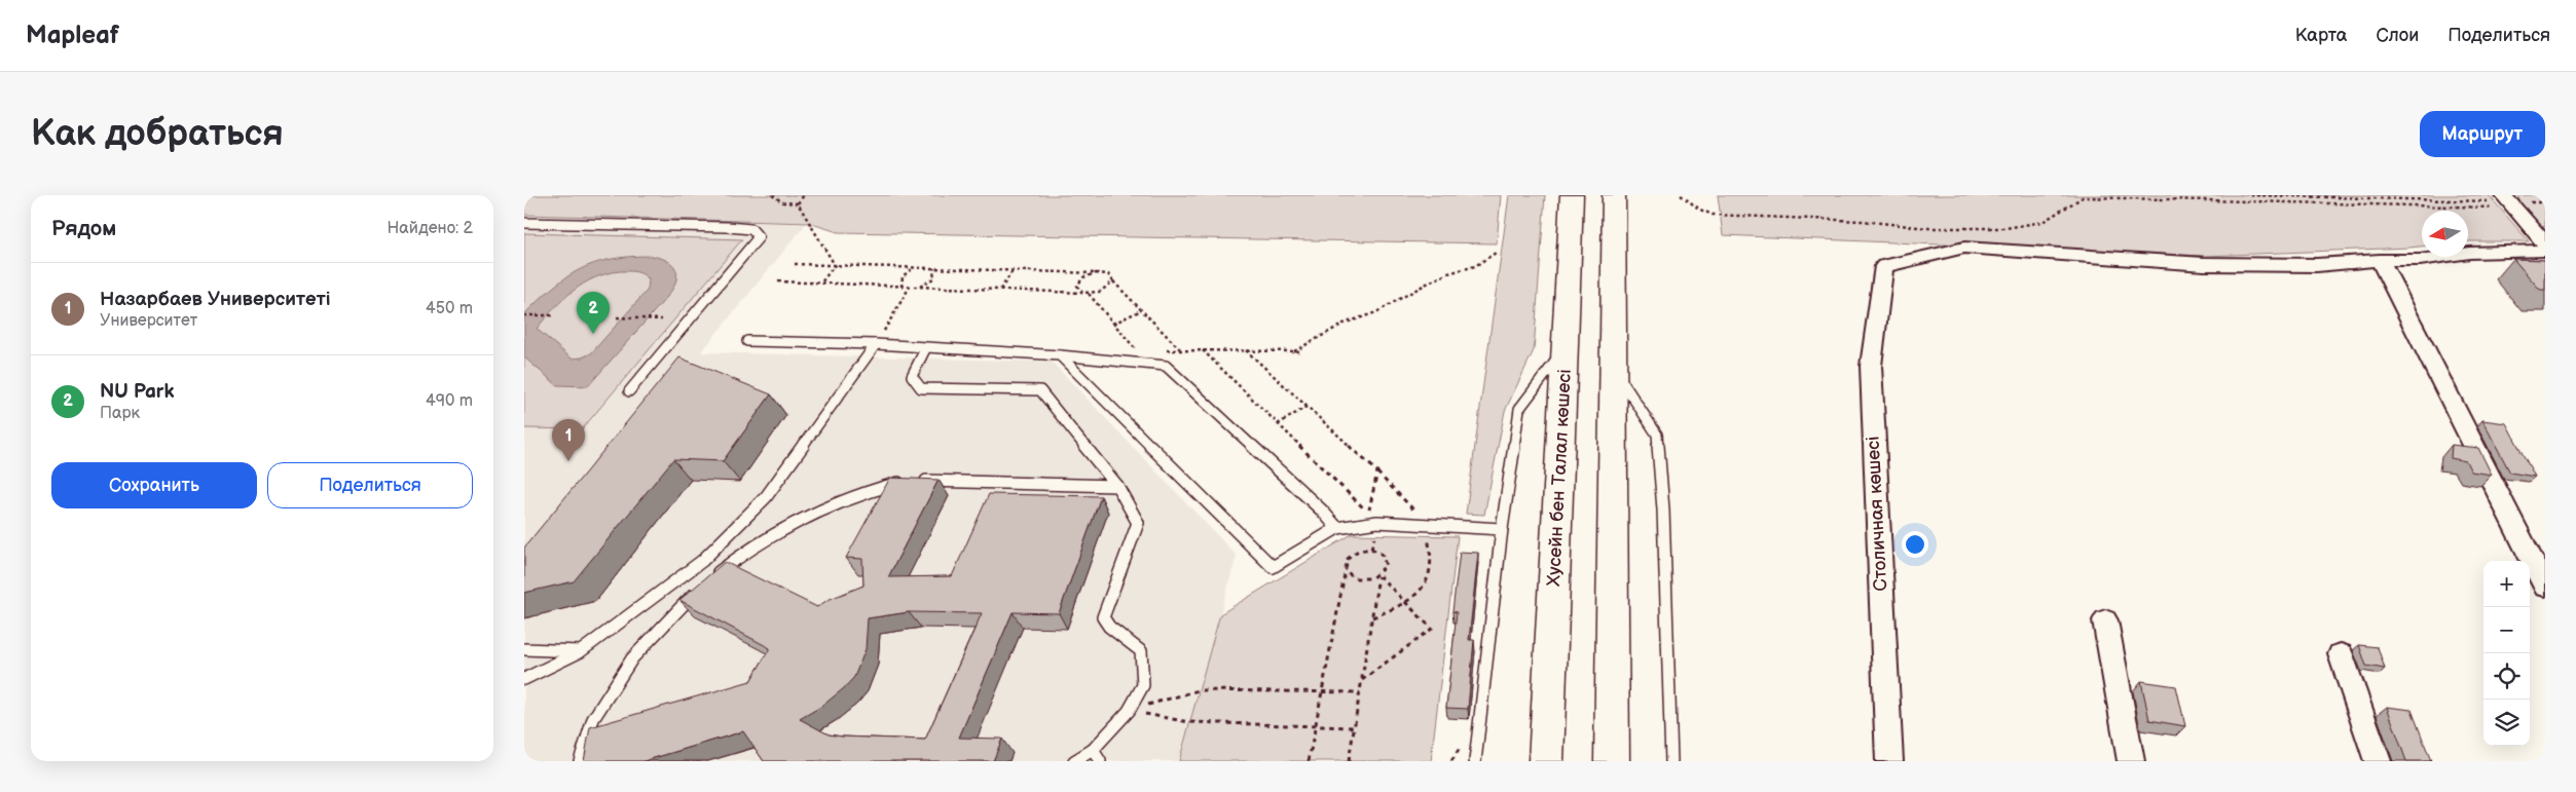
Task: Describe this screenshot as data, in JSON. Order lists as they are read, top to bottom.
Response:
{
  "streets": {
    "street": ["Хусейн бен Талал көшесі", "Столичная көшесі"]
  },
  "north": "left",
  "page": {
    "header": "Mapleaf",
    "nav": ["Карта", "Слои", "Поделиться"],
    "buttons": [
      "Маршрут",
      ["Сохранить", "Поделиться"]
    ],
    "title": "Как добраться",
    "heading": ["Рядом", "Найдено: 2"],
    "list": [
      {
        "mark": "1",
        "name": "Назарбаев Университеті",
        "note": "Университет",
        "value": "450 m"
      },
      {
        "mark": "2",
        "name": "NU Park",
        "note": "Парк",
        "value": "490 m"
      }
    ],
    "pins": ["2", "1"],
    "map_buttons": ["+", "−"]
  }
}
